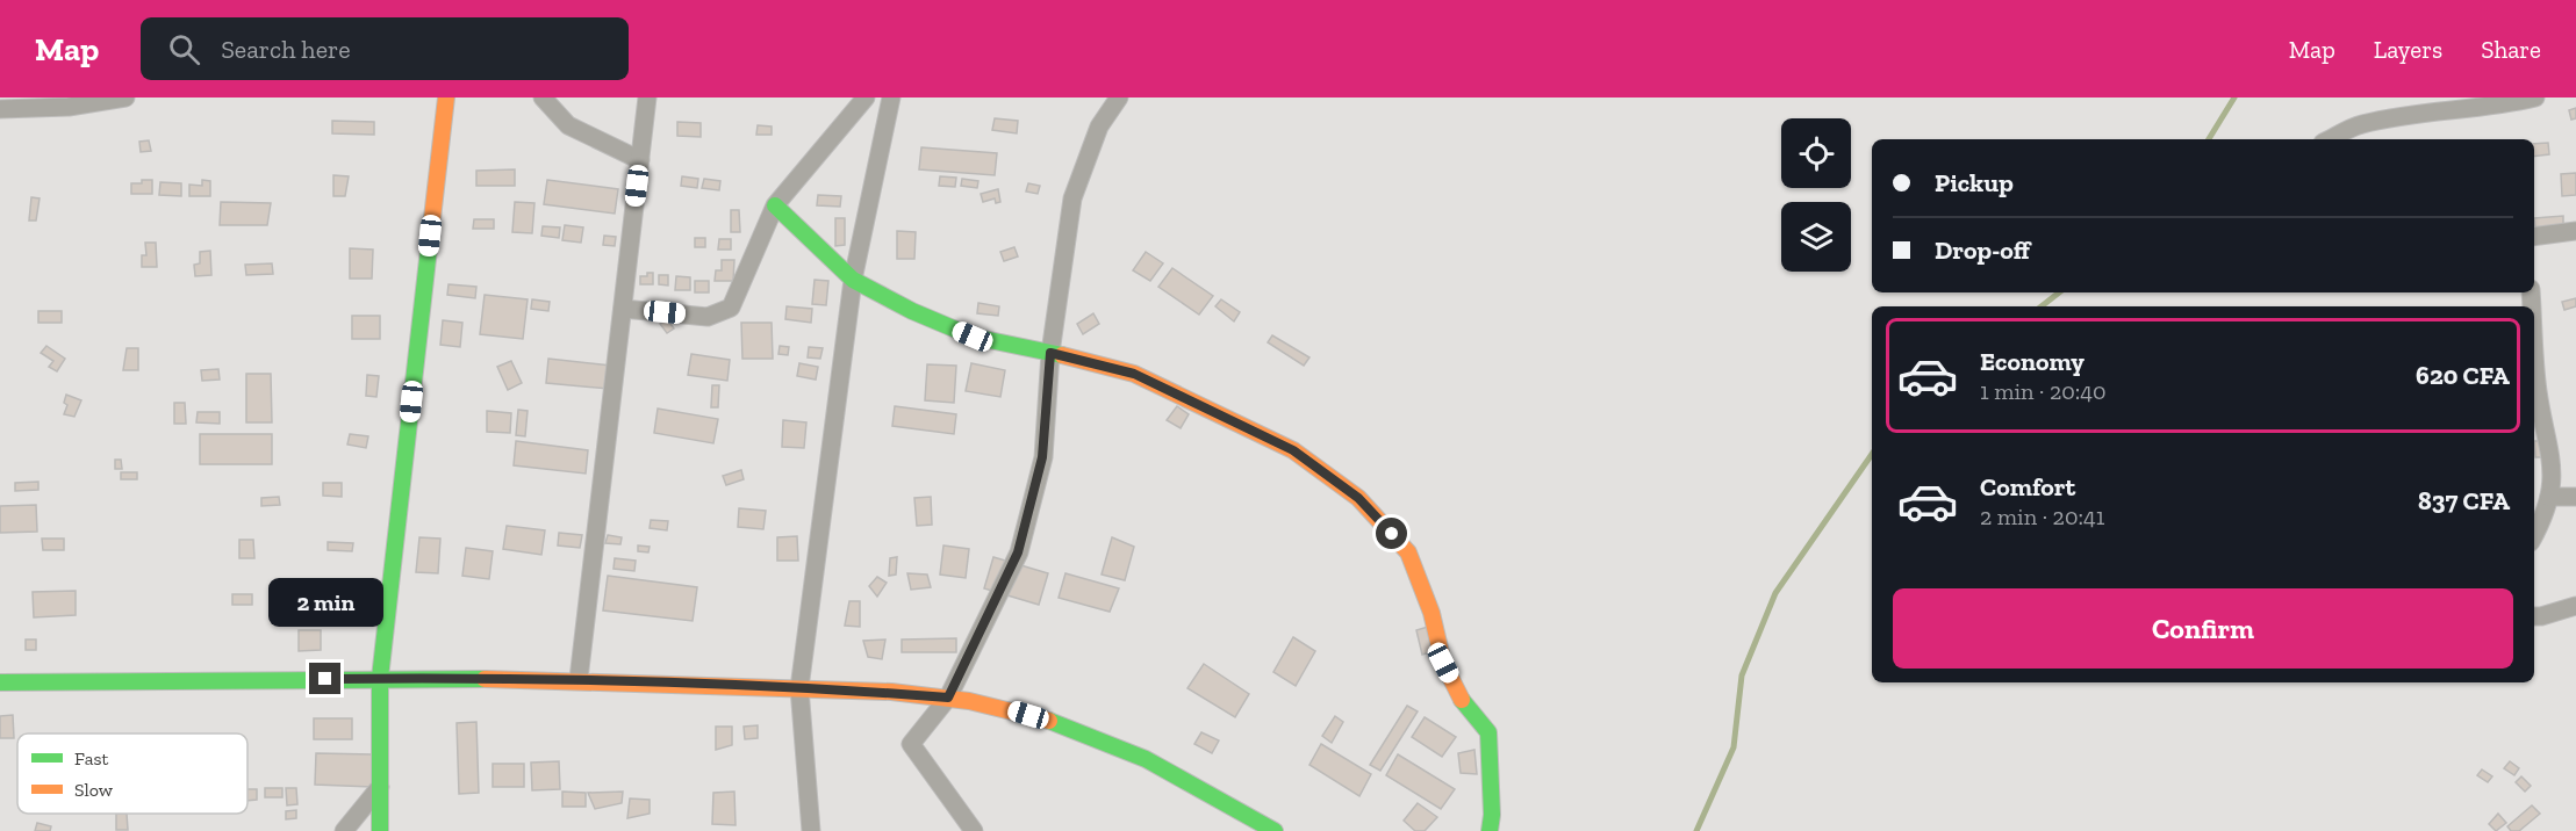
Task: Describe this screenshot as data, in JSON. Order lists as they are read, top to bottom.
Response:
{
  "legend": ["Fast", "Slow"],
  "page": {
    "header": "Map",
    "search": "Search here",
    "nav": ["Map", "Layers", "Share"],
    "banner": ["Pickup", "Drop-off"],
    "list": [
      {
        "name": "Economy",
        "note": "1 min · 20:40",
        "value": "620 CFA"
      },
      {
        "name": "Comfort",
        "note": "2 min · 20:41",
        "value": "837 CFA"
      }
    ],
    "buttons": "Confirm",
    "bubble": "2 min"
  }
}
